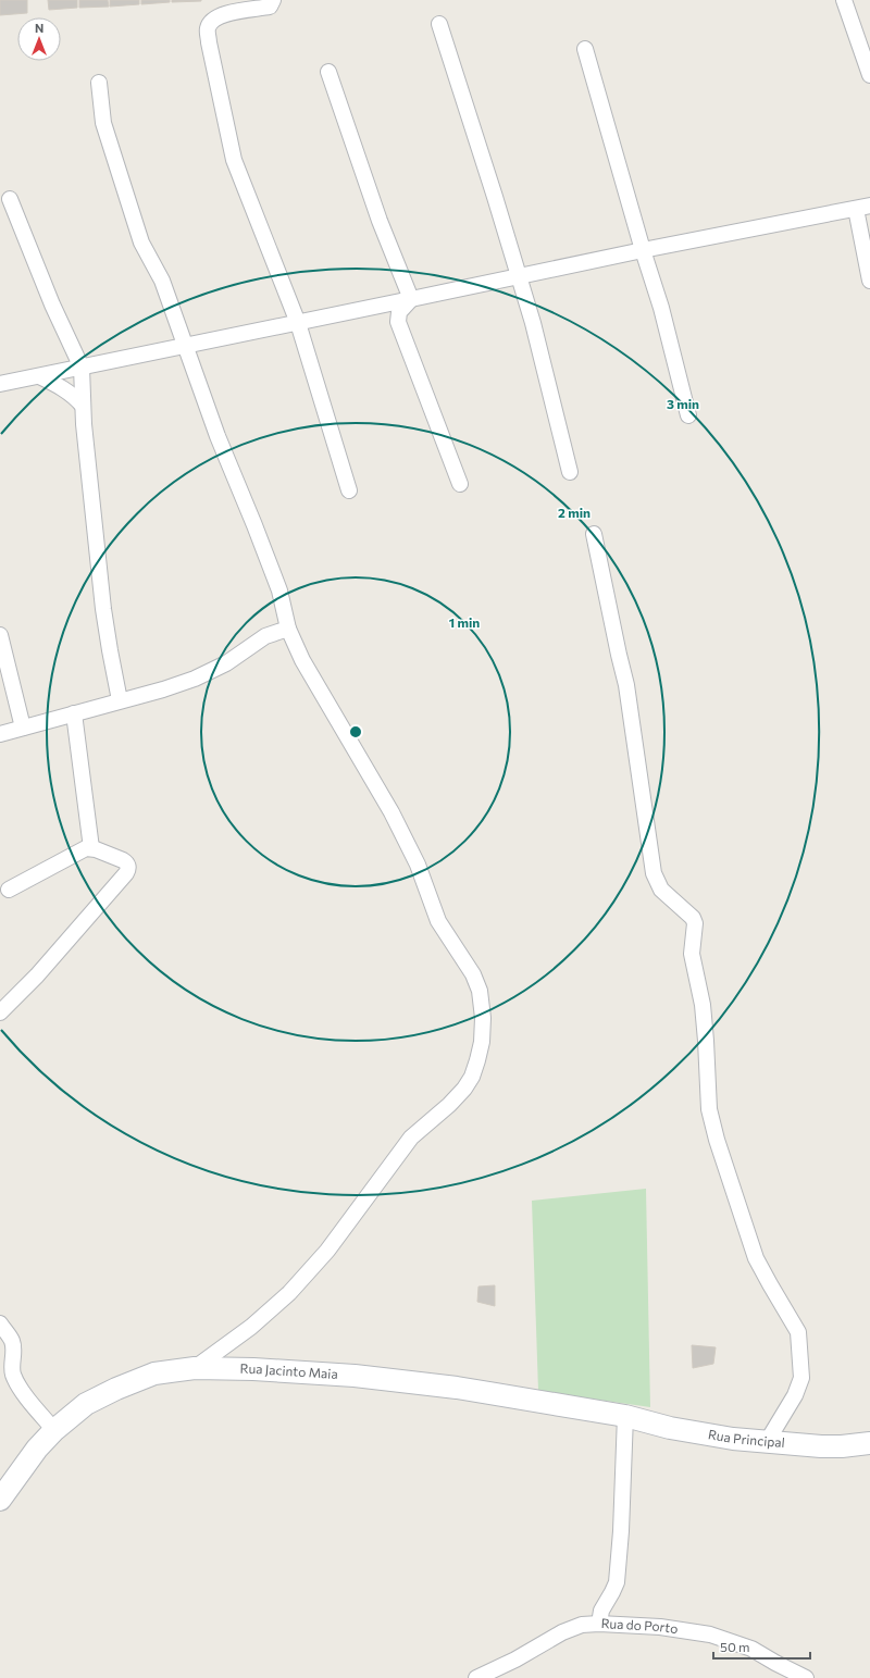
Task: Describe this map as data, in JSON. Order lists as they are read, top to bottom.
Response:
{
  "streets": {
    "street": ["Rua Jacinto Maia", "Rua Principal", "Rua do Porto"]
  },
  "crossings": [
    ["Rua Jacinto Maia", "Rua Principal"]
  ],
  "scale_bar": "50 m",
  "north": "top",
  "rings": ["3 min", "2 min", "1 min"]
}
